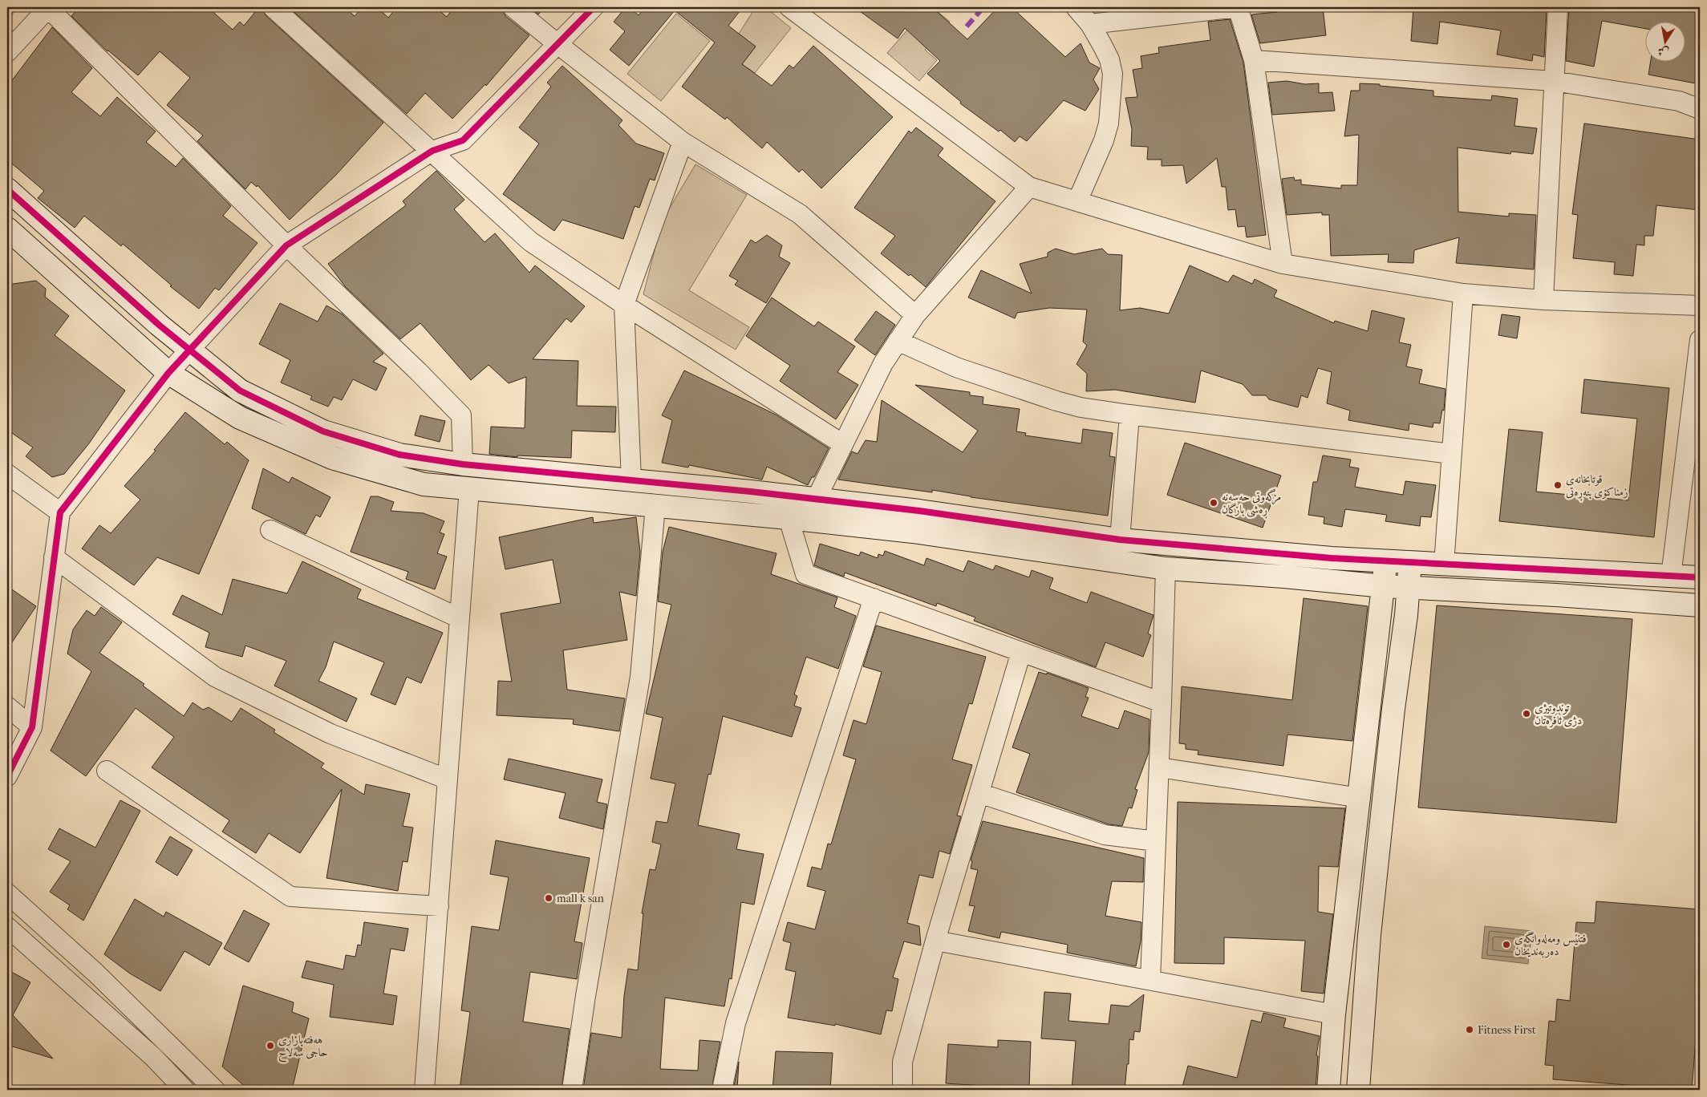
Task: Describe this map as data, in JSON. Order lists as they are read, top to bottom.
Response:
{
  "places": [
    "قوتابخانەی زمناکۆی بنەڕەتی",
    "مزگەوتی حەسەنە ڕەشی بازگان",
    "توندوتیژی دژی ئافرەتان",
    "mall k san",
    "فتنێس ومەلەوانگەی دەربەندیخان",
    "Fitness First",
    "هەفتەبازاری حاجی سەلاح"
  ],
  "north": "bottom"
}
